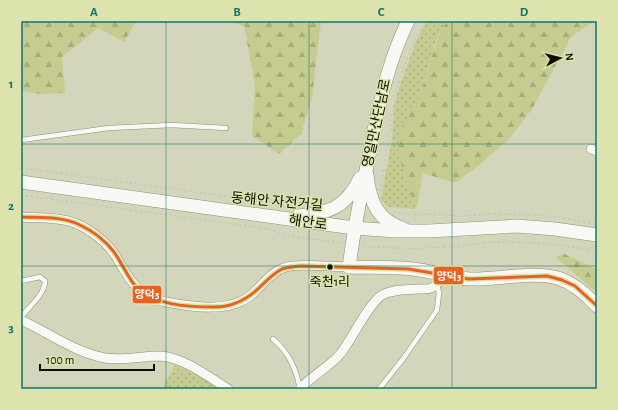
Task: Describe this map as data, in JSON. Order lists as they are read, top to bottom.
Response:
{
  "streets": {
    "street": ["영일만산단남로", "해안로"],
    "path": ["동해안 자전거길"]
  },
  "crossings": [
    ["영일만산단남로", "해안로"]
  ],
  "places": ["죽천1리"],
  "lines": ["transit line 양덕3"],
  "scale_bar": "100 m",
  "north": "right",
  "grid": {
    "columns": [
      "A",
      "B",
      "C",
      "D"
    ],
    "rows": ["1", "2", "3"]
  }
}
